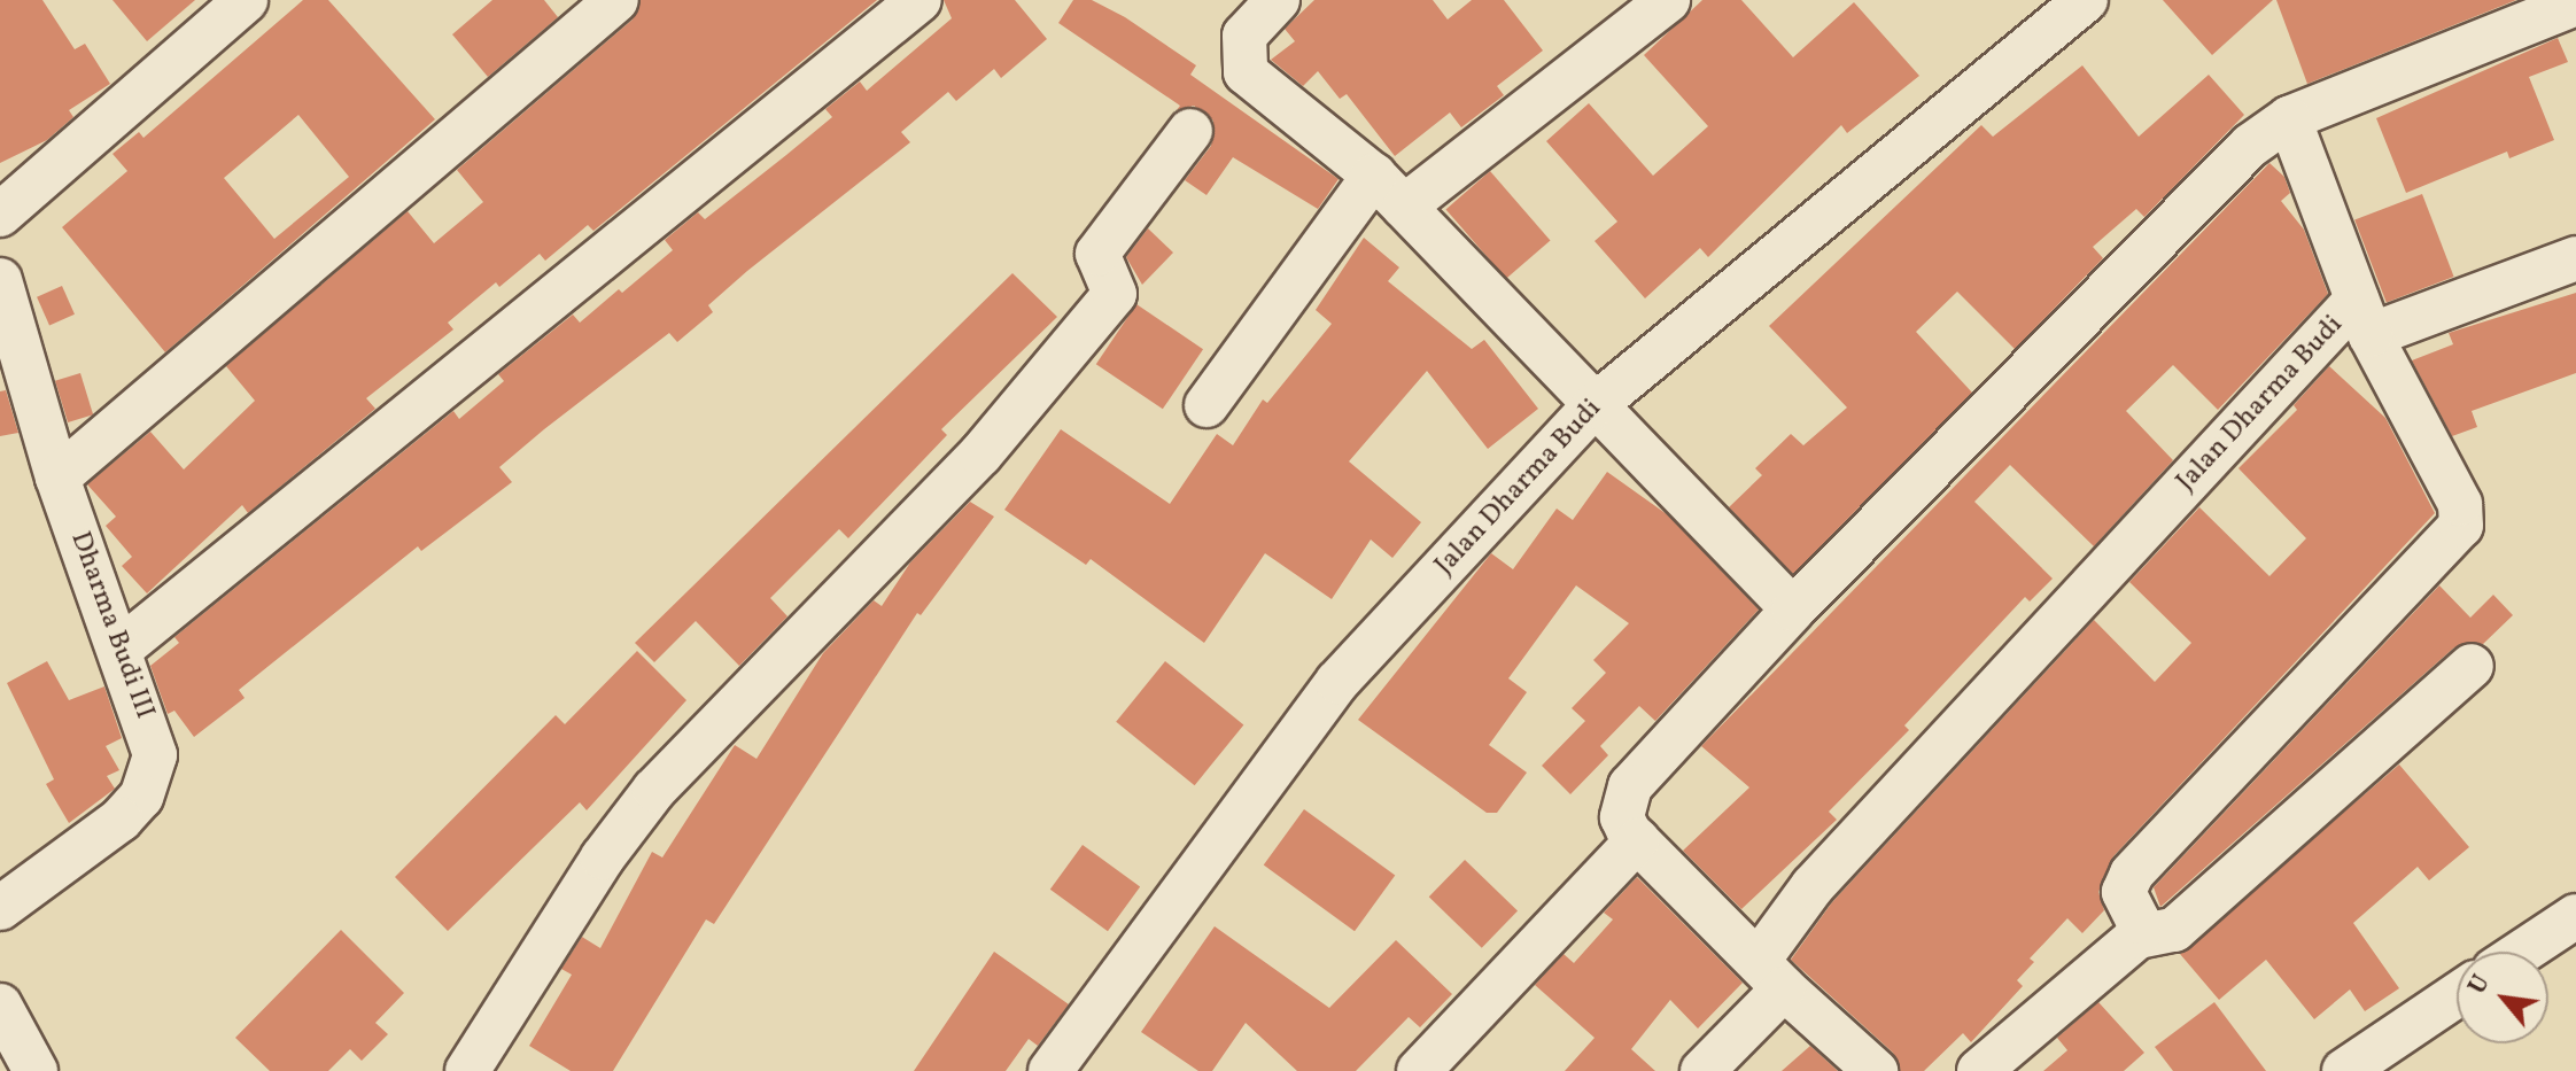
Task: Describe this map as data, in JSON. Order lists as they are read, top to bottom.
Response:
{
  "streets": {
    "street": ["Jalan Dharma Budi", "Dharma Budi III"]
  },
  "north": "top left"
}
